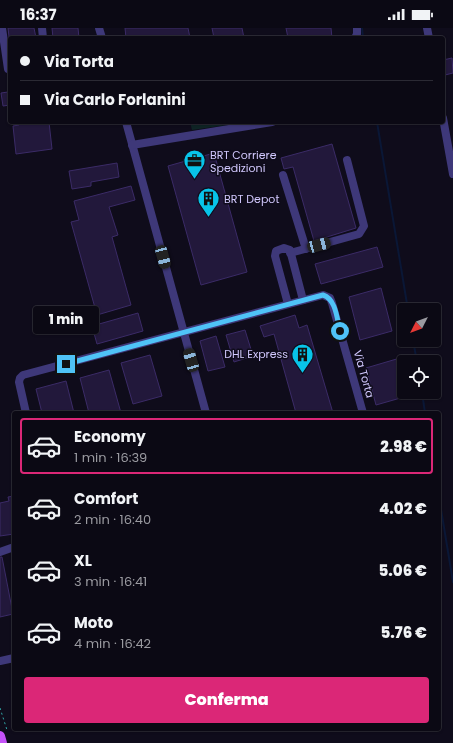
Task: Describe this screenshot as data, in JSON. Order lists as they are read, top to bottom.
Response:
{
  "streets": {
    "street": ["Via Torta"]
  },
  "places": {
    "office": ["BRT Corriere Spedizioni"],
    "building": ["BRT Depot", "DHL Express"]
  },
  "north": "bottom left",
  "page": {
    "status": "16:37",
    "banner": ["Via Torta", "Via Carlo Forlanini"],
    "bubble": "1 min",
    "list": [
      {
        "name": "Economy",
        "note": "1 min · 16:39",
        "value": "2.98 €"
      },
      {
        "name": "Comfort",
        "note": "2 min · 16:40",
        "value": "4.02 €"
      },
      {
        "name": "XL",
        "note": "3 min · 16:41",
        "value": "5.06 €"
      },
      {
        "name": "Moto",
        "note": "4 min · 16:42",
        "value": "5.76 €"
      }
    ],
    "buttons": "Conferma"
  }
}
